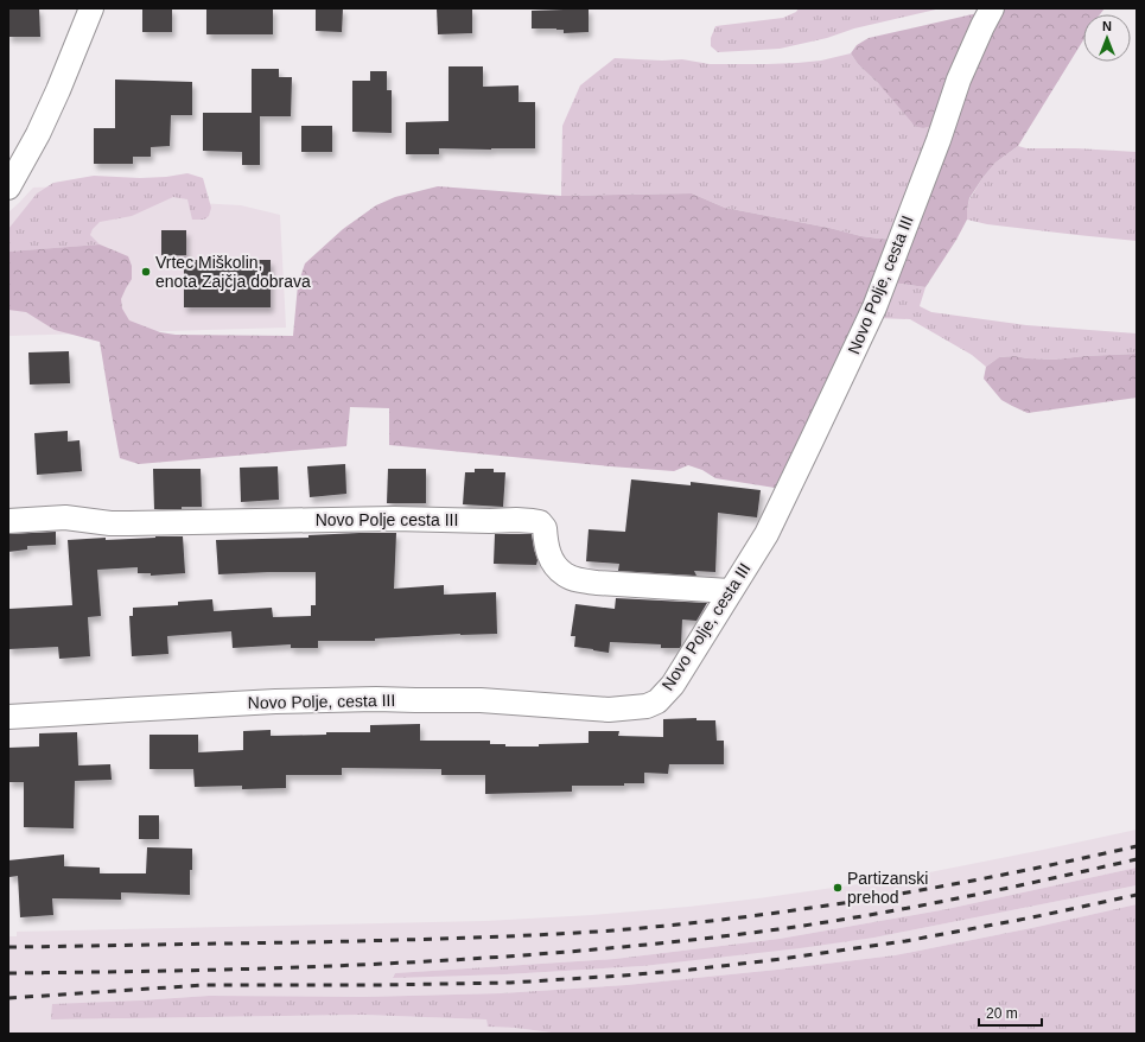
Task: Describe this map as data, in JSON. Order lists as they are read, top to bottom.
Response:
{
  "streets": {
    "street": ["Novo Polje, cesta III", "Novo Polje cesta III"]
  },
  "crossings": [
    ["Novo Polje, cesta III", "Novo Polje cesta III"]
  ],
  "places": ["Vrtec Miškolin, enota Zajčja dobrava", "Partizanski prehod"],
  "scale_bar": "20 m",
  "north": "top"
}
